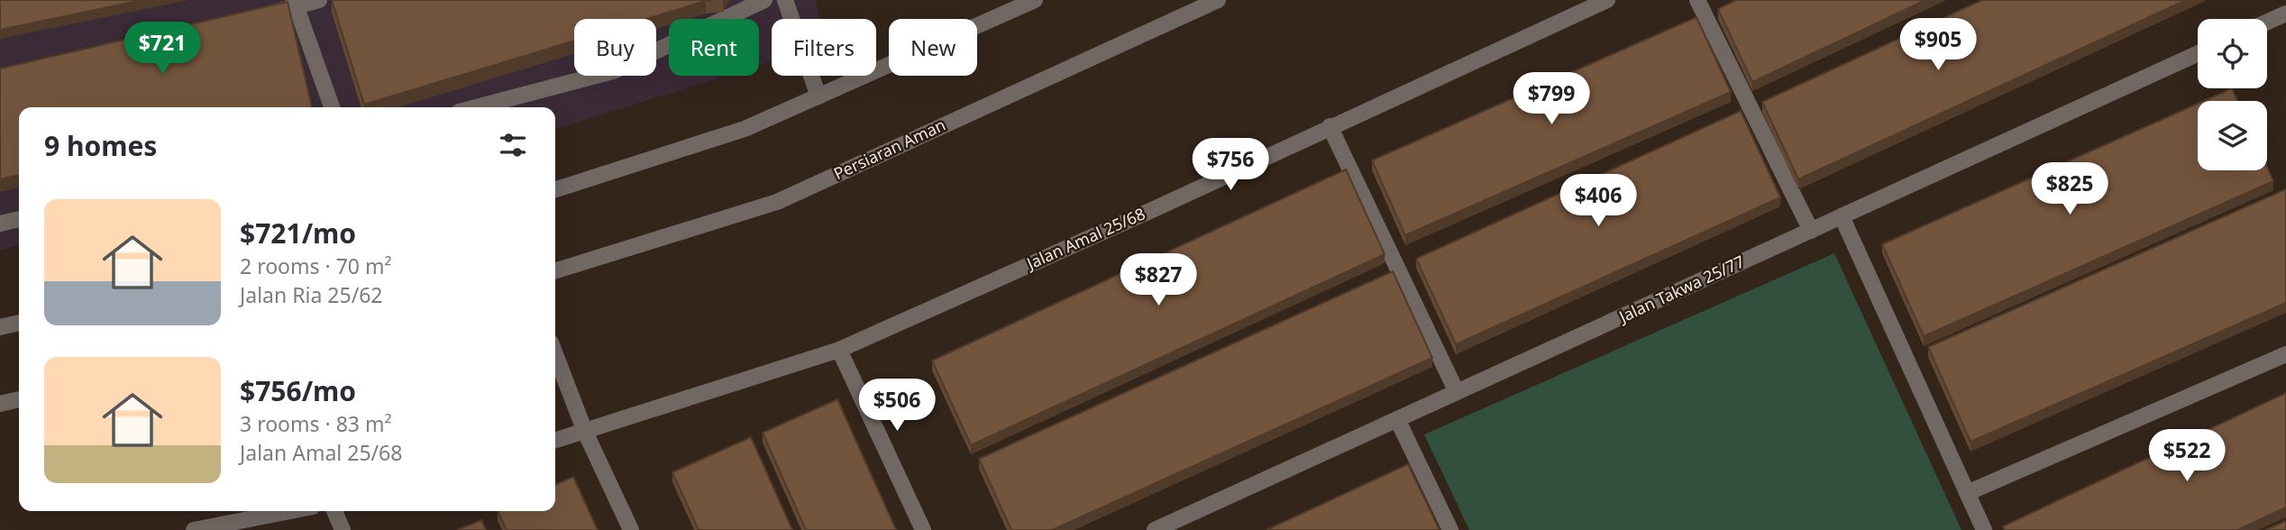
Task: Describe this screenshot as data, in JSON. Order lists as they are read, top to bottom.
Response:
{
  "streets": {
    "street": ["Persiaran Aman", "Jalan Amal 25/68", "Jalan Takwa 25/77"]
  },
  "page": {
    "price": [
      "$905",
      "$721",
      "$799",
      "$756",
      "$825",
      "$406",
      "$827",
      "$506",
      "$522"
    ],
    "chip": [
      "Buy",
      "Rent",
      "Filters",
      "New"
    ],
    "heading": "9 homes",
    "list": [
      {
        "name": "$721/mo",
        "note": "2 rooms · 70 m² · Jalan Ria 25/62"
      },
      {
        "name": "$756/mo",
        "note": "3 rooms · 83 m² · Jalan Amal 25/68"
      }
    ]
  }
}
